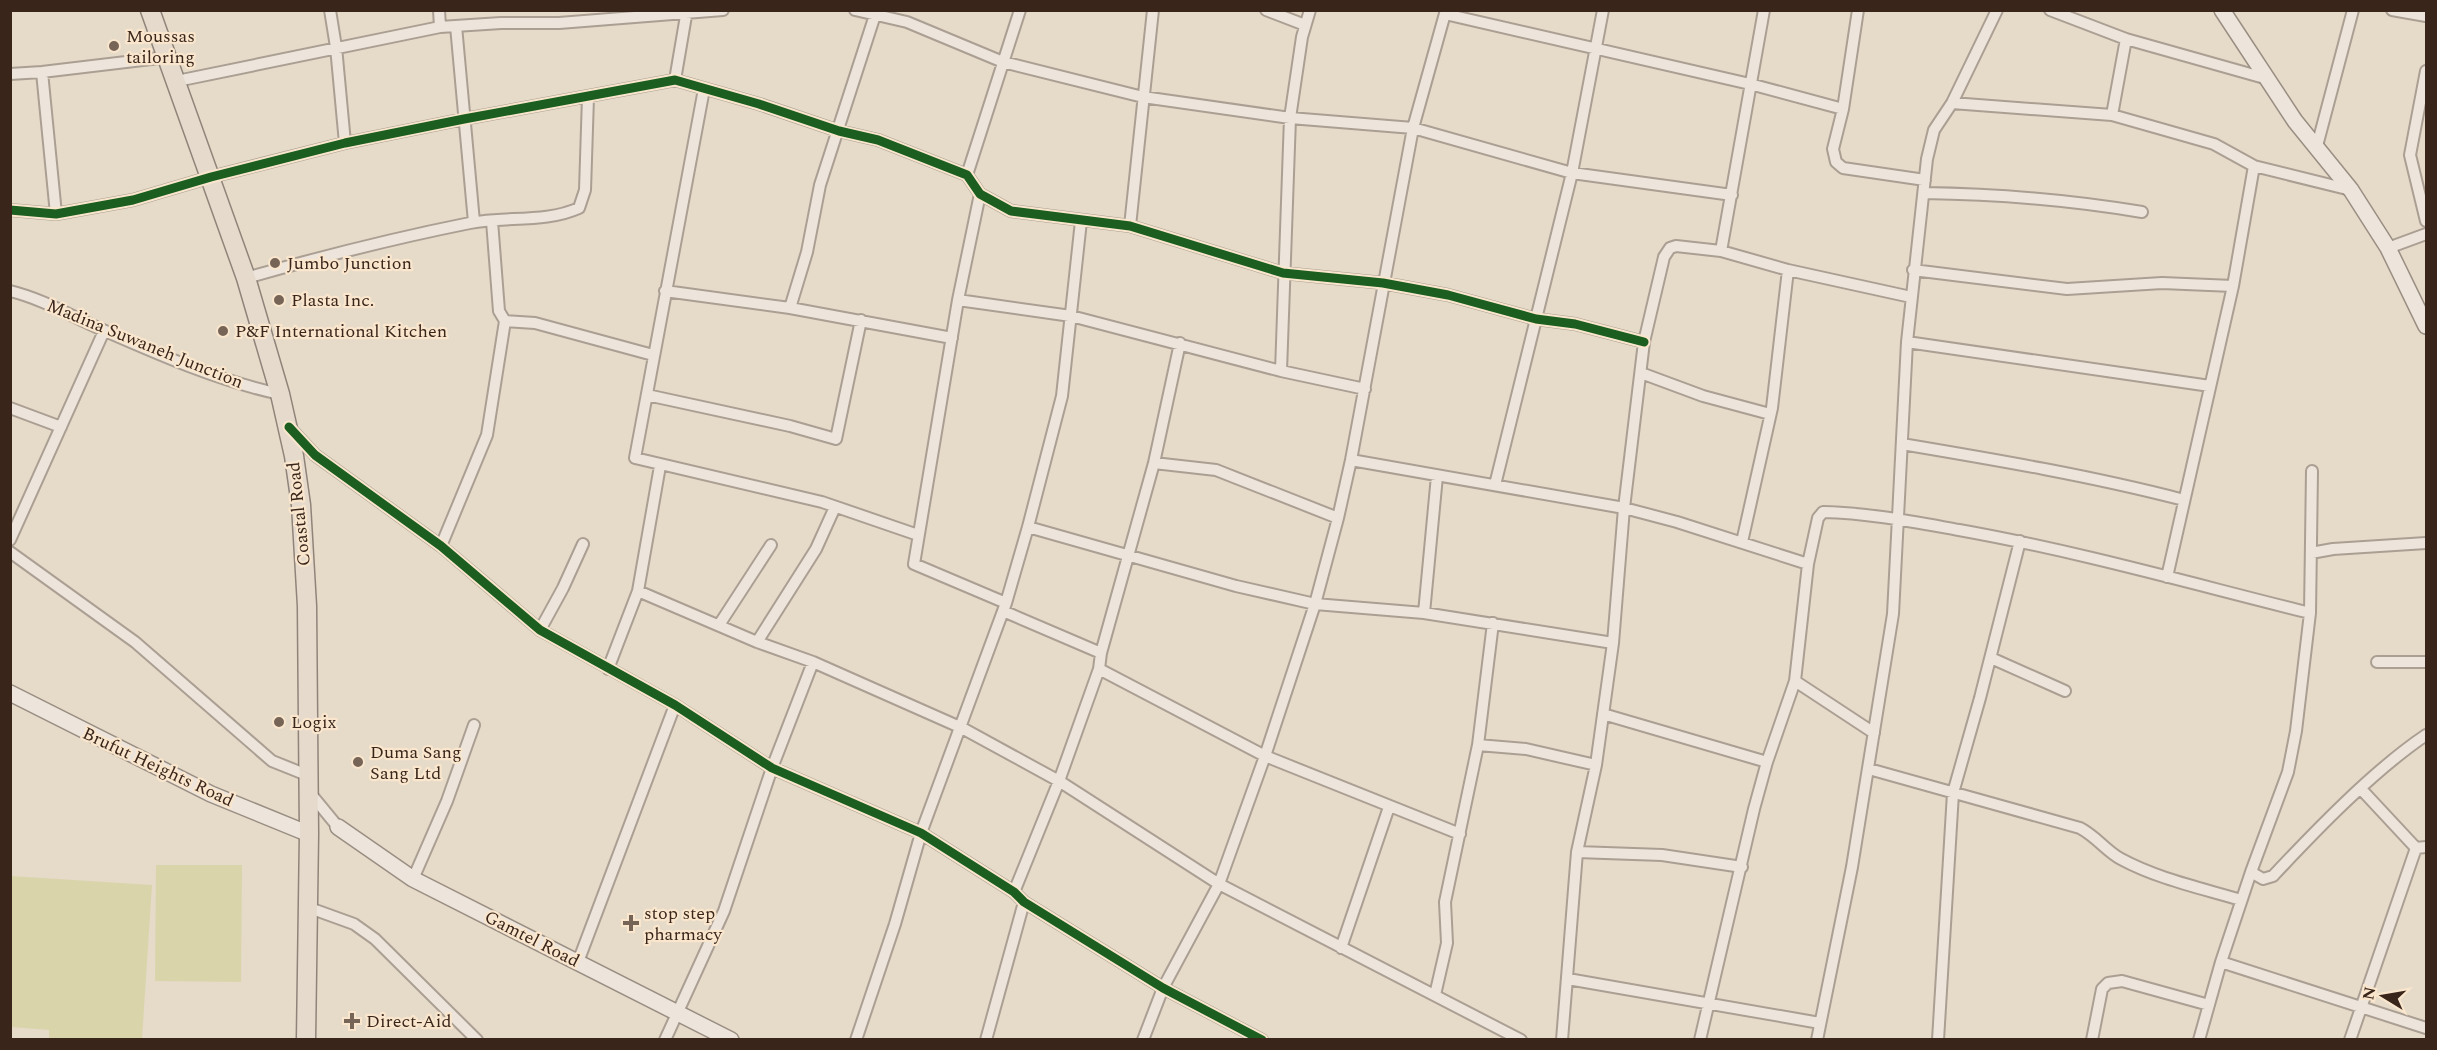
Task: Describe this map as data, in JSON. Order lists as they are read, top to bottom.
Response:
{
  "streets": {
    "main road": ["Coastal Road"],
    "street": ["Madina Suwaneh Junction", "Brufut Heights Road", "Gamtel Road"]
  },
  "crossings": [
    ["Madina Suwaneh Junction", "Coastal Road"],
    ["Coastal Road", "Brufut Heights Road"]
  ],
  "places": {
    "other": [
      "Moussas tailoring",
      "Jumbo Junction",
      "Plasta Inc.",
      "P&F International Kitchen",
      "Logix",
      "Duma Sang Sang Ltd"
    ],
    "health": ["stop step pharmacy", "Direct-Aid"]
  },
  "north": "left"
}
